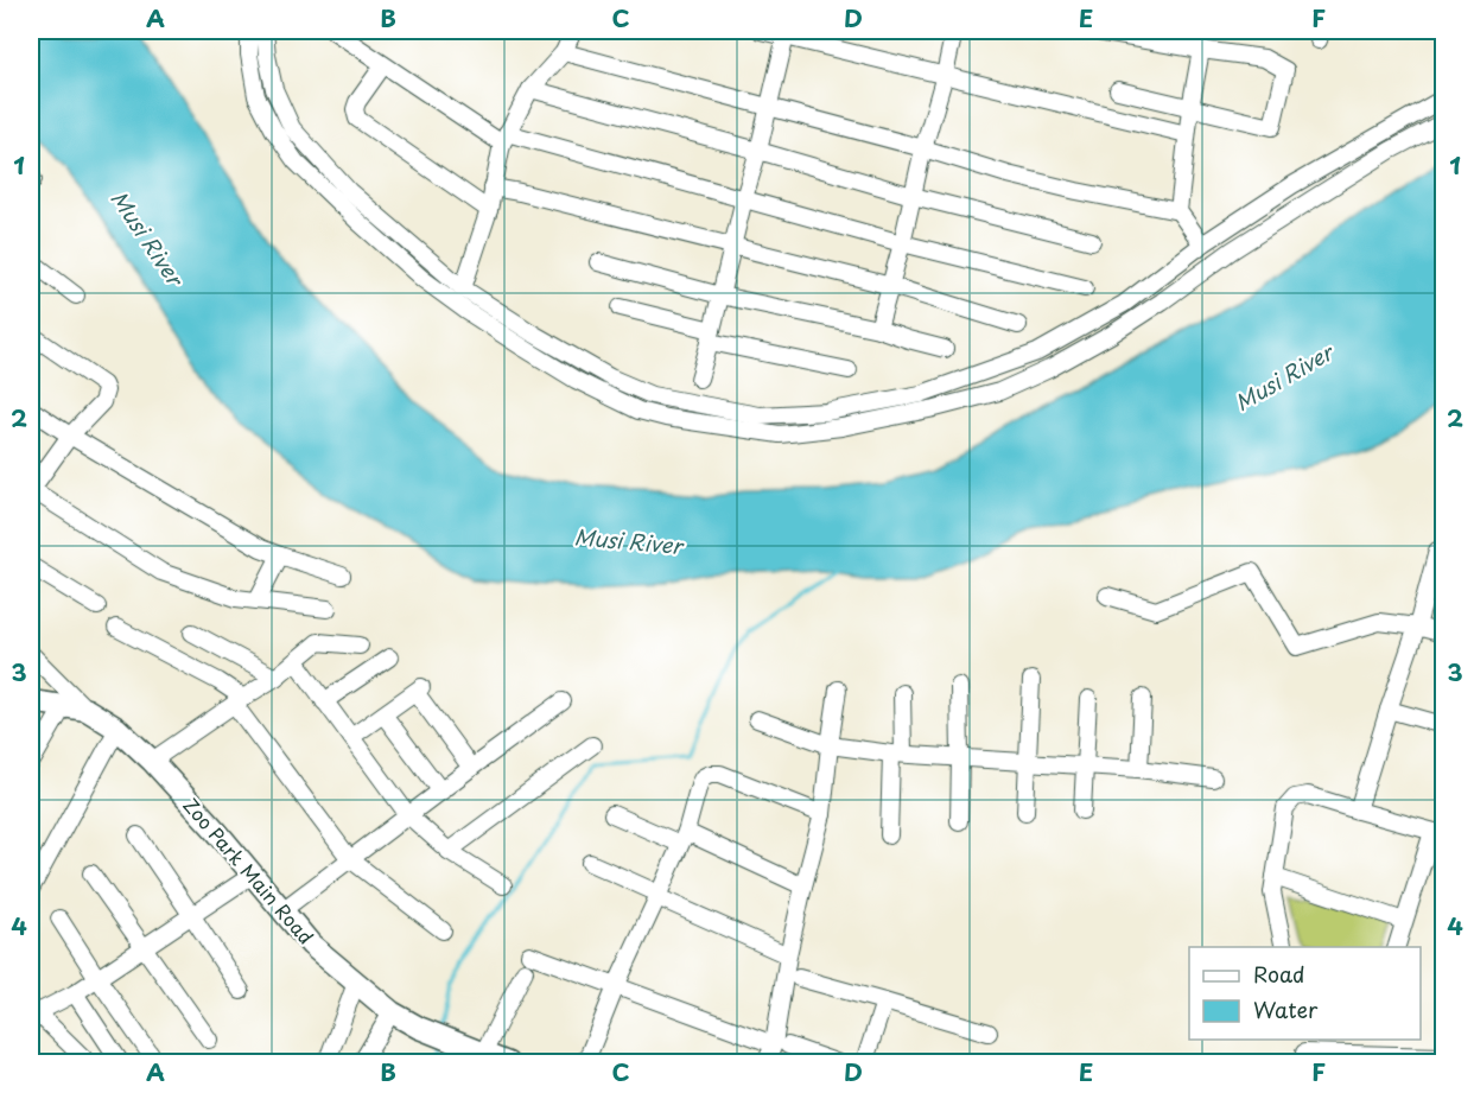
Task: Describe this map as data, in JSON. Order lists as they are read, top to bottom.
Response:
{
  "streets": {
    "main road": ["Zoo Park Main Road"]
  },
  "water": ["Musi River"],
  "legend": ["Road", "Water"],
  "grid": {
    "columns": [
      "A",
      "B",
      "C",
      "D",
      "E",
      "F"
    ],
    "rows": [
      "1",
      "2",
      "3",
      "4"
    ]
  }
}
